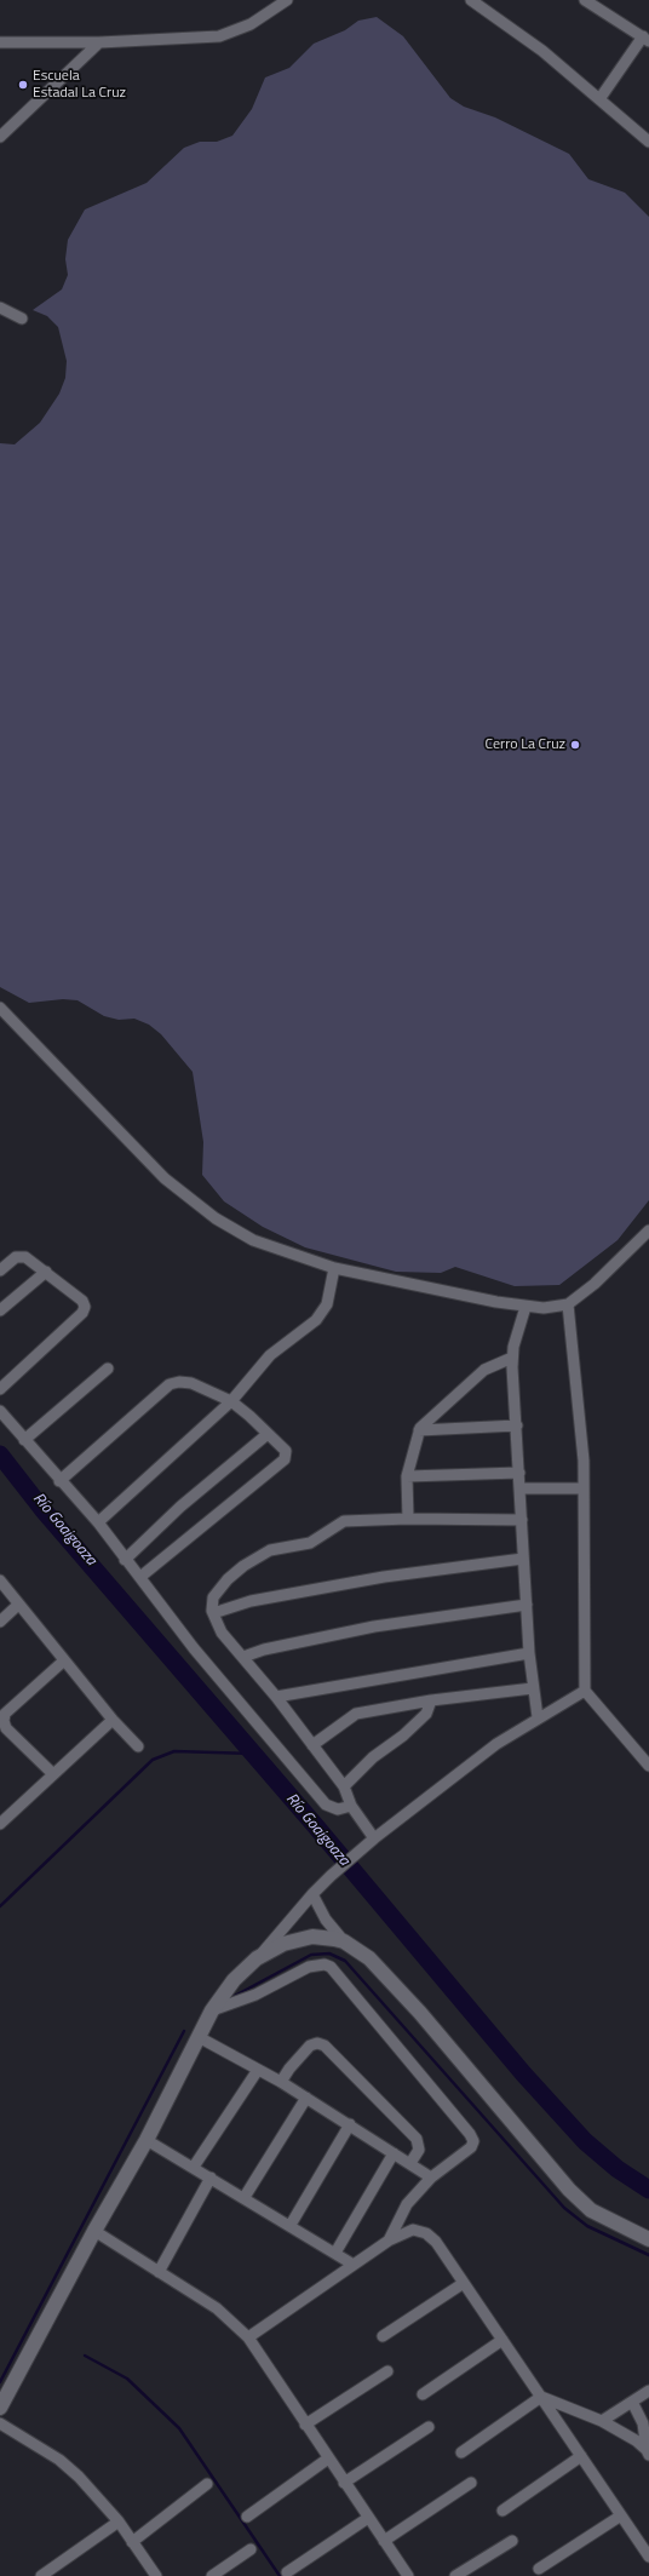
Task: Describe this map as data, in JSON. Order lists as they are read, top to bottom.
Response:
{
  "water": ["Río Goaigoaza"],
  "places": ["Escuela Estadal La Cruz", "Cerro La Cruz"]
}
